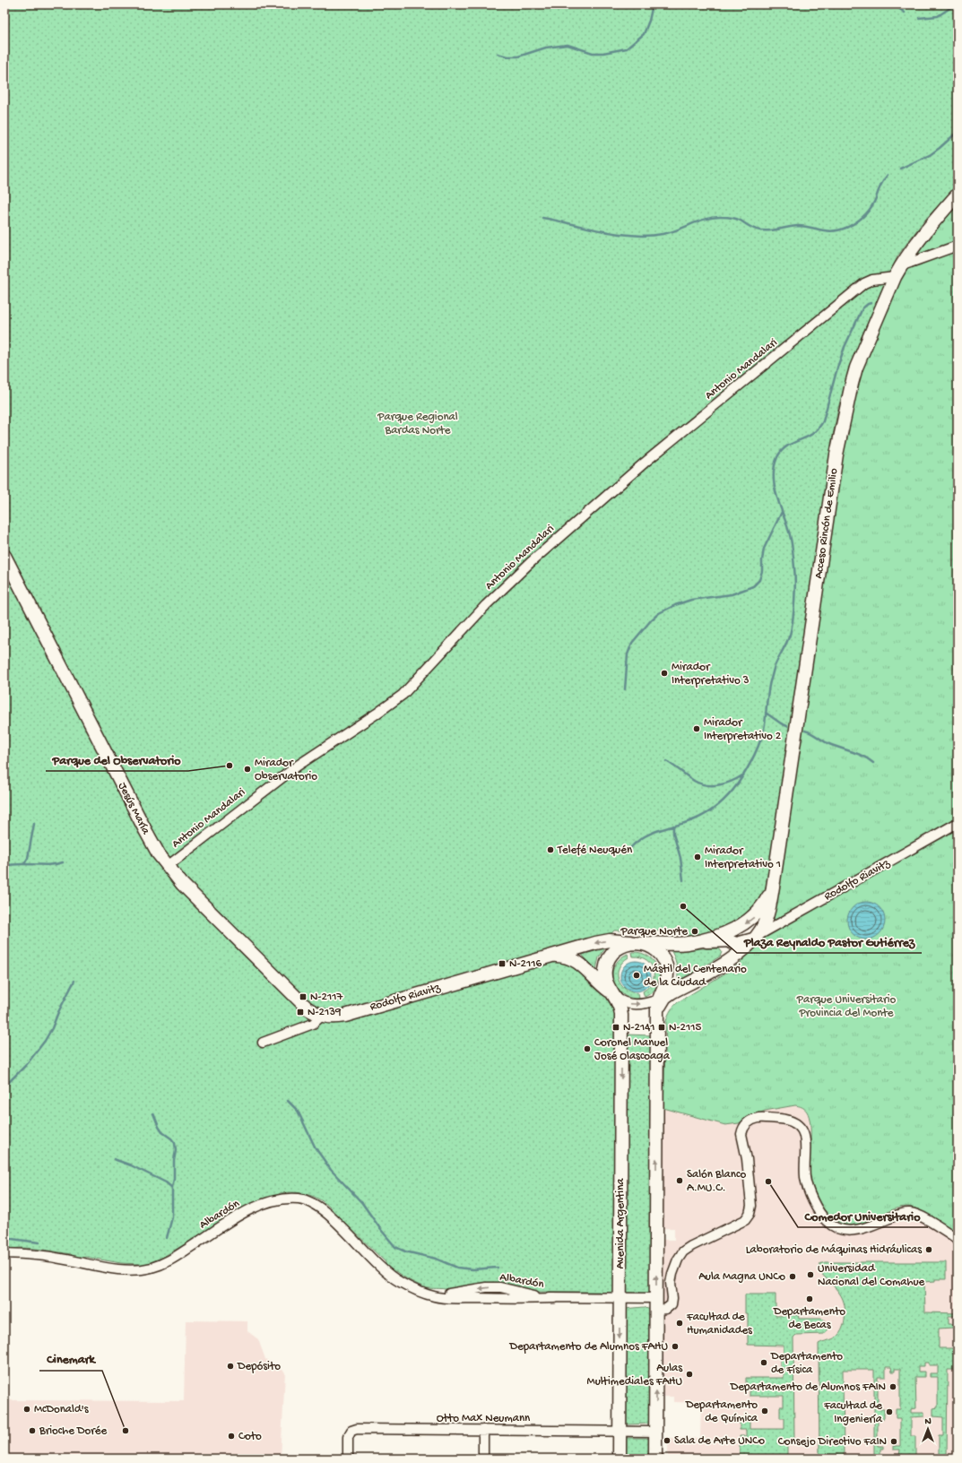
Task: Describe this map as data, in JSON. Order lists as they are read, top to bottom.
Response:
{
  "streets": {
    "main road": [
      "Acceso Rincón de Emilio",
      "Jesús María",
      "Rodolfo Riavitz",
      "Avenida Argentina"
    ],
    "street": ["Antonio Mandalari", "Albardón", "Otto Max Neumann"]
  },
  "crossings": [
    ["Antonio Mandalari", "Acceso Rincón de Emilio"],
    ["Antonio Mandalari", "Jesús María"],
    ["Acceso Rincón de Emilio", "Rodolfo Riavitz"],
    ["Jesús María", "Rodolfo Riavitz"],
    ["Rodolfo Riavitz", "Avenida Argentina"],
    ["Albardón", "Avenida Argentina"],
    ["Avenida Argentina", "Otto Max Neumann"]
  ],
  "parks": ["Parque Regional Bardas Norte", "Parque Universitario Provincia del Monte"],
  "places": {
    "other": [
      "Mirador Interpretativo 3",
      "Mirador Interpretativo 2",
      "Parque del Observatorio",
      "Mirador Observatorio",
      "Telefé Neuquén",
      "Mirador Interpretativo 1",
      "Plaza Reynaldo Pastor Gutiérrez",
      "Parque Norte",
      "Mástil del Centenario de la Ciudad",
      "Coronel Manuel José Olascoaga",
      "Salón Blanco A.MU.C.",
      "Comedor Universitario",
      "Laboratorio de Máquinas Hidráulicas",
      "Universidad Nacional del Comahue",
      "Aula Magna UNCo",
      "Departamento de Becas",
      "Facultad de Humanidades",
      "Departamento de Alumnos FAHU",
      "Departamento de Física",
      "Depósito",
      "Aulas Multimediales FAHU",
      "Departamento de Alumnos FAIN",
      "McDonald's",
      "Departamento de Química",
      "Facultad de Ingeniería",
      "Brioche Dorée",
      "Cinemark",
      "Coto",
      "Sala de Arte UNCo",
      "Consejo Directivo FaIN"
    ],
    "transit": [
      "N-2116",
      "N-2117",
      "N-2139",
      "N-2141",
      "N-2115"
    ]
  },
  "north": "top"
}
